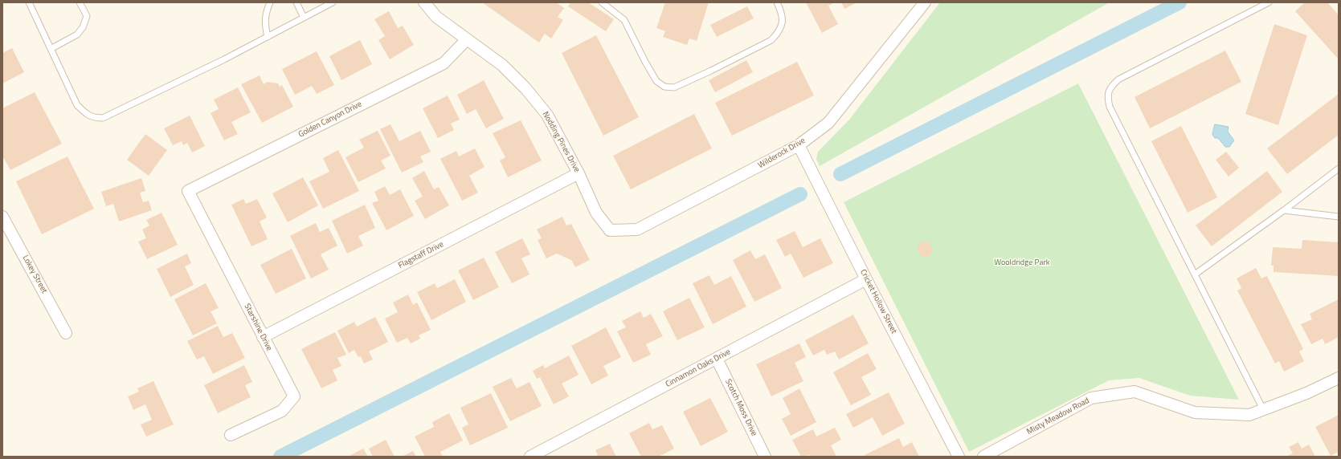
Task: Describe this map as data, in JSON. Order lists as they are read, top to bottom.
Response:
{
  "streets": {
    "street": [
      "Golden Canyon Drive",
      "Nodding Pines Drive",
      "Wilderock Drive",
      "Flagstaff Drive",
      "Lokey Street",
      "Cricket Hollow Street",
      "Starshine Drive",
      "Cinnamon Oaks Drive",
      "Scotch Moss Drive",
      "Misty Meadow Road"
    ]
  },
  "crossings": [
    ["Golden Canyon Drive", "Nodding Pines Drive"],
    ["Golden Canyon Drive", "Starshine Drive"],
    ["Nodding Pines Drive", "Wilderock Drive"],
    ["Nodding Pines Drive", "Flagstaff Drive"],
    ["Wilderock Drive", "Cricket Hollow Street"],
    ["Flagstaff Drive", "Starshine Drive"],
    ["Cricket Hollow Street", "Cinnamon Oaks Drive"],
    ["Cinnamon Oaks Drive", "Scotch Moss Drive"]
  ],
  "parks": ["Wooldridge Park"]
}
